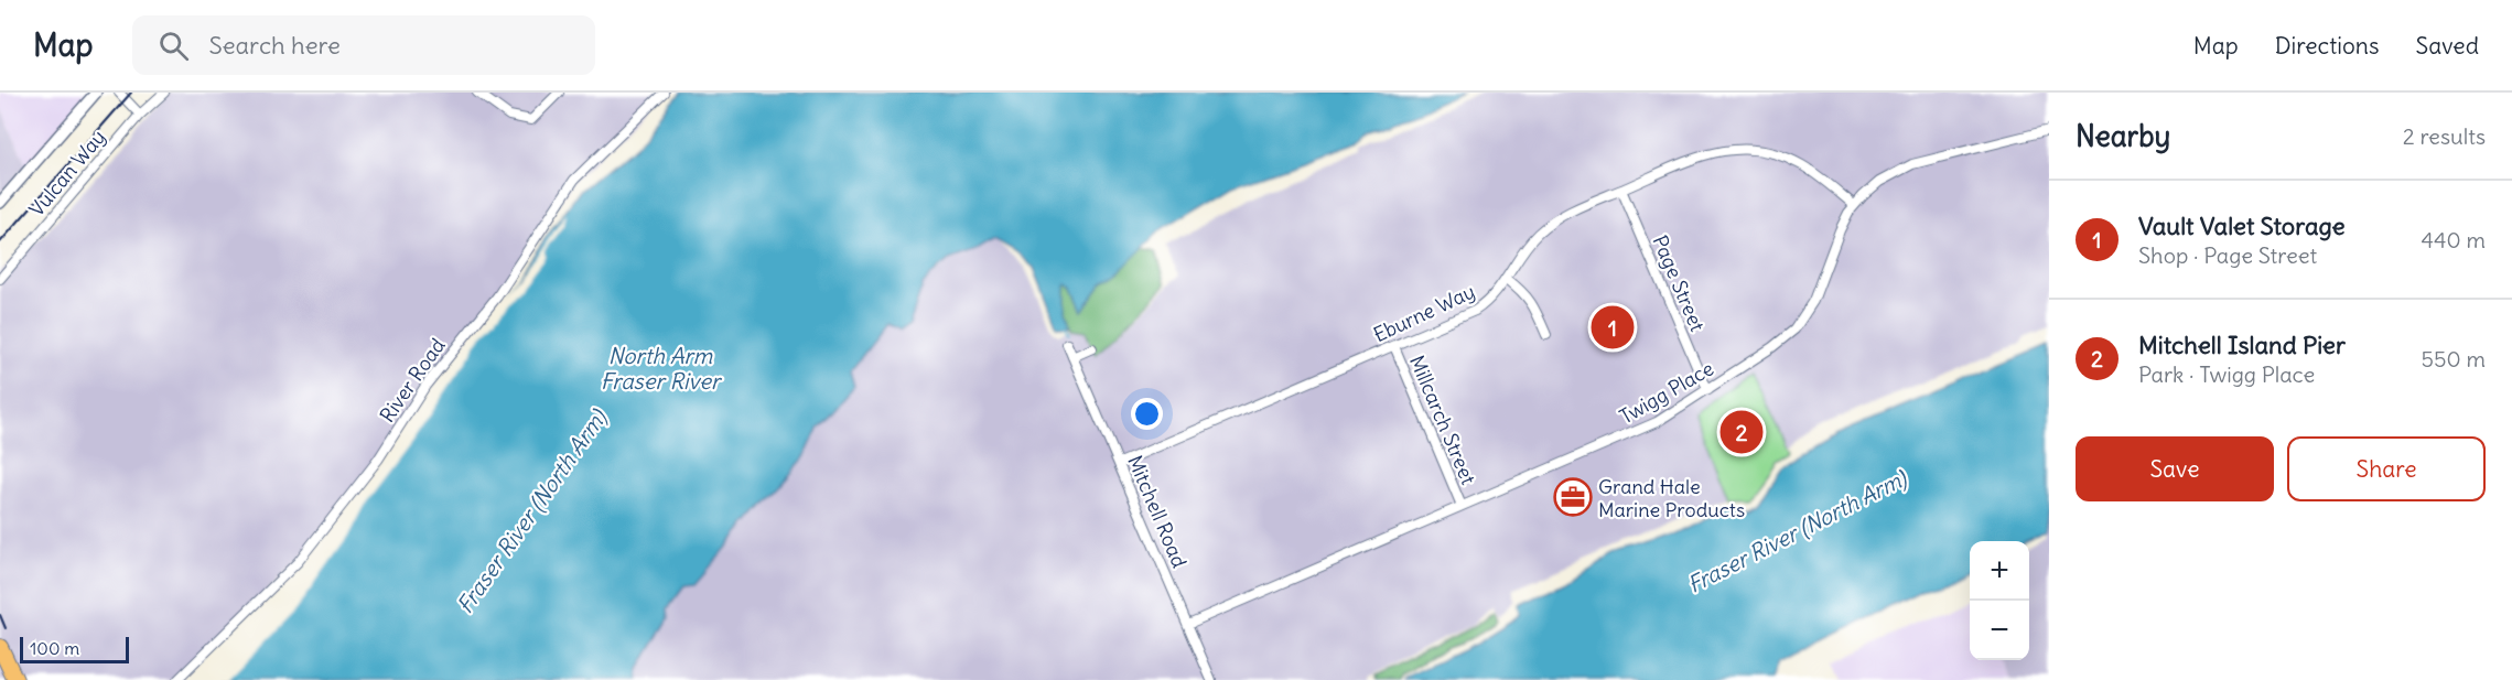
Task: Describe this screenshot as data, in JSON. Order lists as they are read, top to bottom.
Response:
{
  "streets": {
    "street": [
      "Vulcan Way",
      "Page Street",
      "Eburne Way",
      "River Road",
      "Twigg Place",
      "Millcarch Street",
      "Mitchell Road"
    ]
  },
  "crossings": [
    ["Page Street", "Eburne Way"],
    ["Page Street", "Twigg Place"],
    ["Eburne Way", "Twigg Place"],
    ["Eburne Way", "Millcarch Street"],
    ["Eburne Way", "Mitchell Road"],
    ["Twigg Place", "Millcarch Street"],
    ["Twigg Place", "Mitchell Road"]
  ],
  "water": ["North Arm Fraser River", "Fraser River (North Arm)"],
  "places": {
    "office": ["Grand Hale Marine Products"]
  },
  "scale_bar": "100 m",
  "page": {
    "header": "Map",
    "search": "Search here",
    "nav": ["Map", "Directions", "Saved"],
    "heading": ["Nearby", "2 results"],
    "list": [
      {
        "mark": "1",
        "name": "Vault Valet Storage",
        "note": "Shop · Page Street",
        "value": "440 m"
      },
      {
        "mark": "2",
        "name": "Mitchell Island Pier",
        "note": "Park · Twigg Place",
        "value": "550 m"
      }
    ],
    "pins": ["1", "2"],
    "buttons": ["Save", "Share"],
    "map_buttons": ["+", "−"],
    "scale": "100 m"
  }
}
